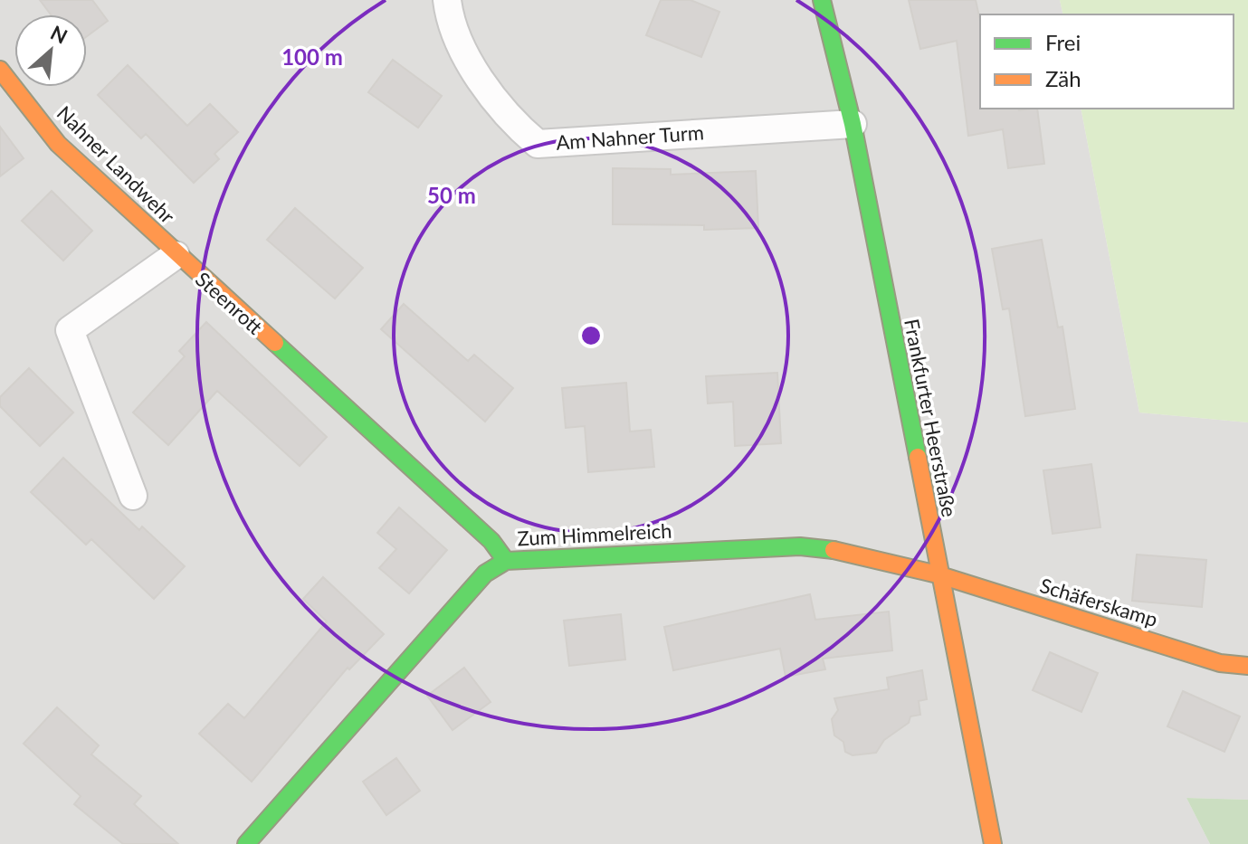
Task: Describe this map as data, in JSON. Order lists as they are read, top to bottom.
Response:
{
  "streets": {
    "street": [
      "Am Nahner Turm",
      "Nahner Landwehr",
      "Steenrott",
      "Frankfurter Heerstraße",
      "Zum Himmelreich",
      "Schäferskamp"
    ]
  },
  "crossings": [
    ["Am Nahner Turm", "Frankfurter Heerstraße"],
    ["Nahner Landwehr", "Steenrott"],
    ["Steenrott", "Zum Himmelreich"],
    ["Frankfurter Heerstraße", "Zum Himmelreich"],
    ["Frankfurter Heerstraße", "Schäferskamp"],
    ["Zum Himmelreich", "Schäferskamp"]
  ],
  "legend": ["Frei", "Zäh"],
  "north": "top right",
  "rings": ["100 m", "50 m"]
}
